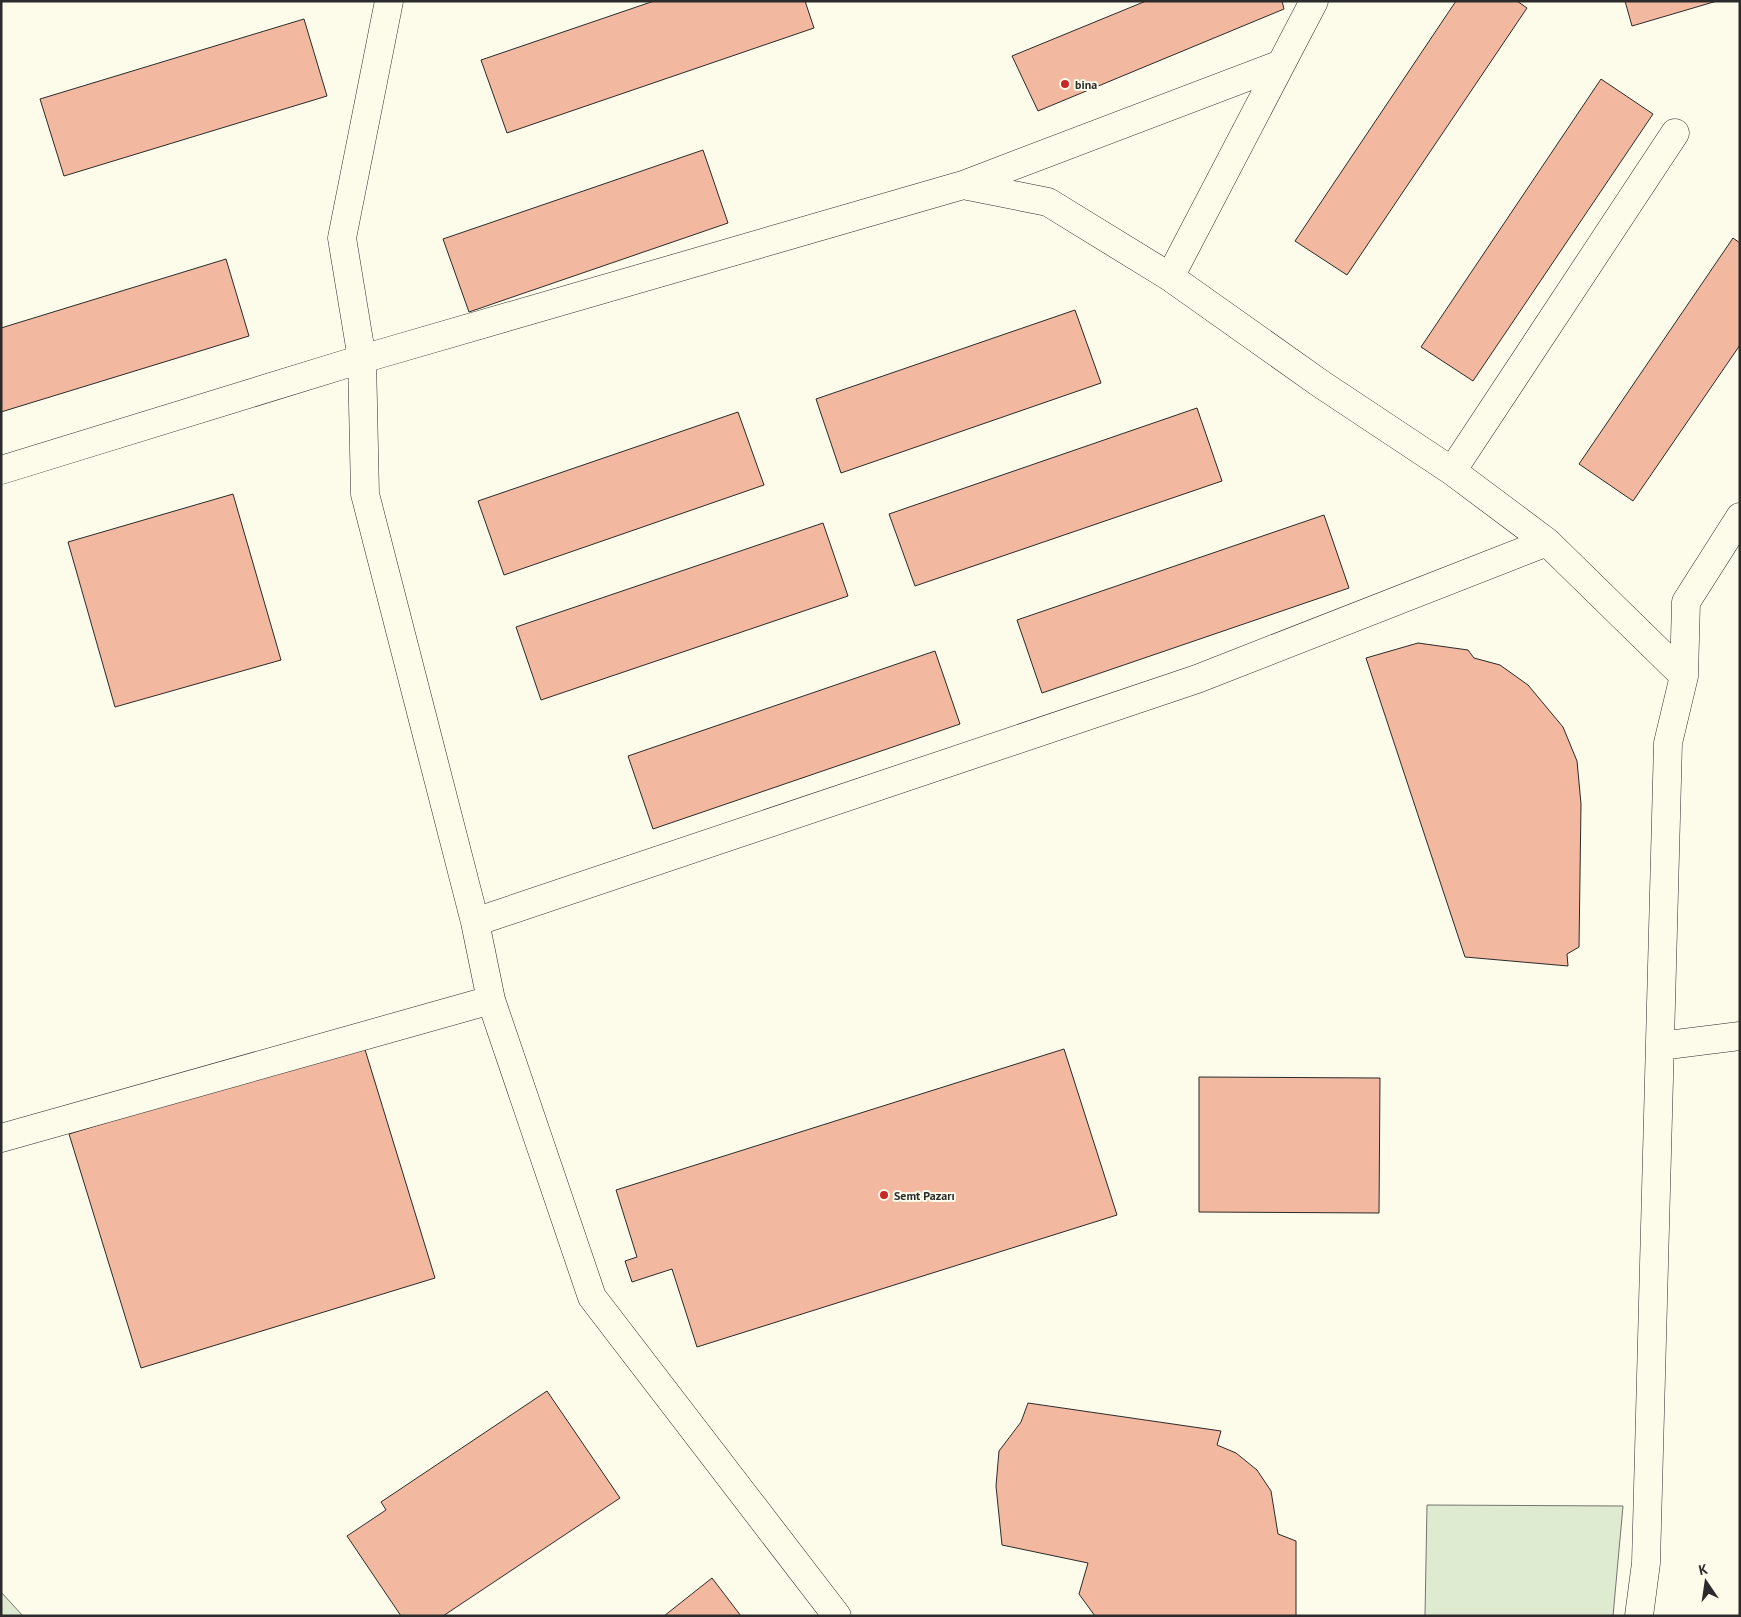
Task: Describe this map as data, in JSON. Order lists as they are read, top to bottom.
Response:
{
  "places": ["bina", "Semt Pazarı"],
  "north": "top"
}
